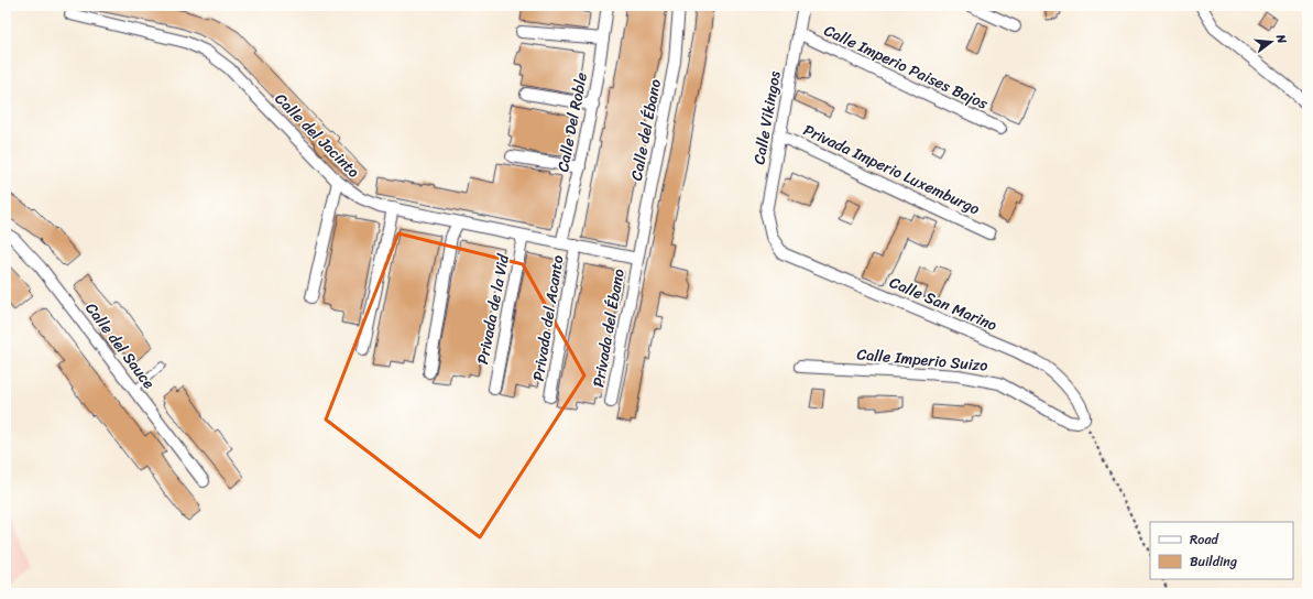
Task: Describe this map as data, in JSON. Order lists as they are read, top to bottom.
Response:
{
  "streets": {
    "street": [
      "Calle Imperio Paises Bajos",
      "Calle Vikingos",
      "Calle Del Roble",
      "Calle del Ébano",
      "Calle del Jacinto",
      "Privada Imperio Luxemburgo",
      "Calle San Marino",
      "Privada de la Vid",
      "Privada del Acanto",
      "Privada del Ébano",
      "Calle del Sauce",
      "Calle Imperio Suizo"
    ]
  },
  "crossings": [
    ["Calle Imperio Paises Bajos", "Calle Vikingos"],
    ["Calle Vikingos", "Privada Imperio Luxemburgo"],
    ["Calle Vikingos", "Calle San Marino"],
    ["Calle Del Roble", "Calle del Jacinto"],
    ["Calle del Ébano", "Calle del Jacinto"],
    ["Calle del Ébano", "Privada del Ébano"],
    ["Calle del Jacinto", "Privada de la Vid"],
    ["Calle del Jacinto", "Privada del Acanto"],
    ["Calle del Jacinto", "Privada del Ébano"],
    ["Calle San Marino", "Calle Imperio Suizo"]
  ],
  "legend": ["Road", "Building"],
  "north": "right"
}
